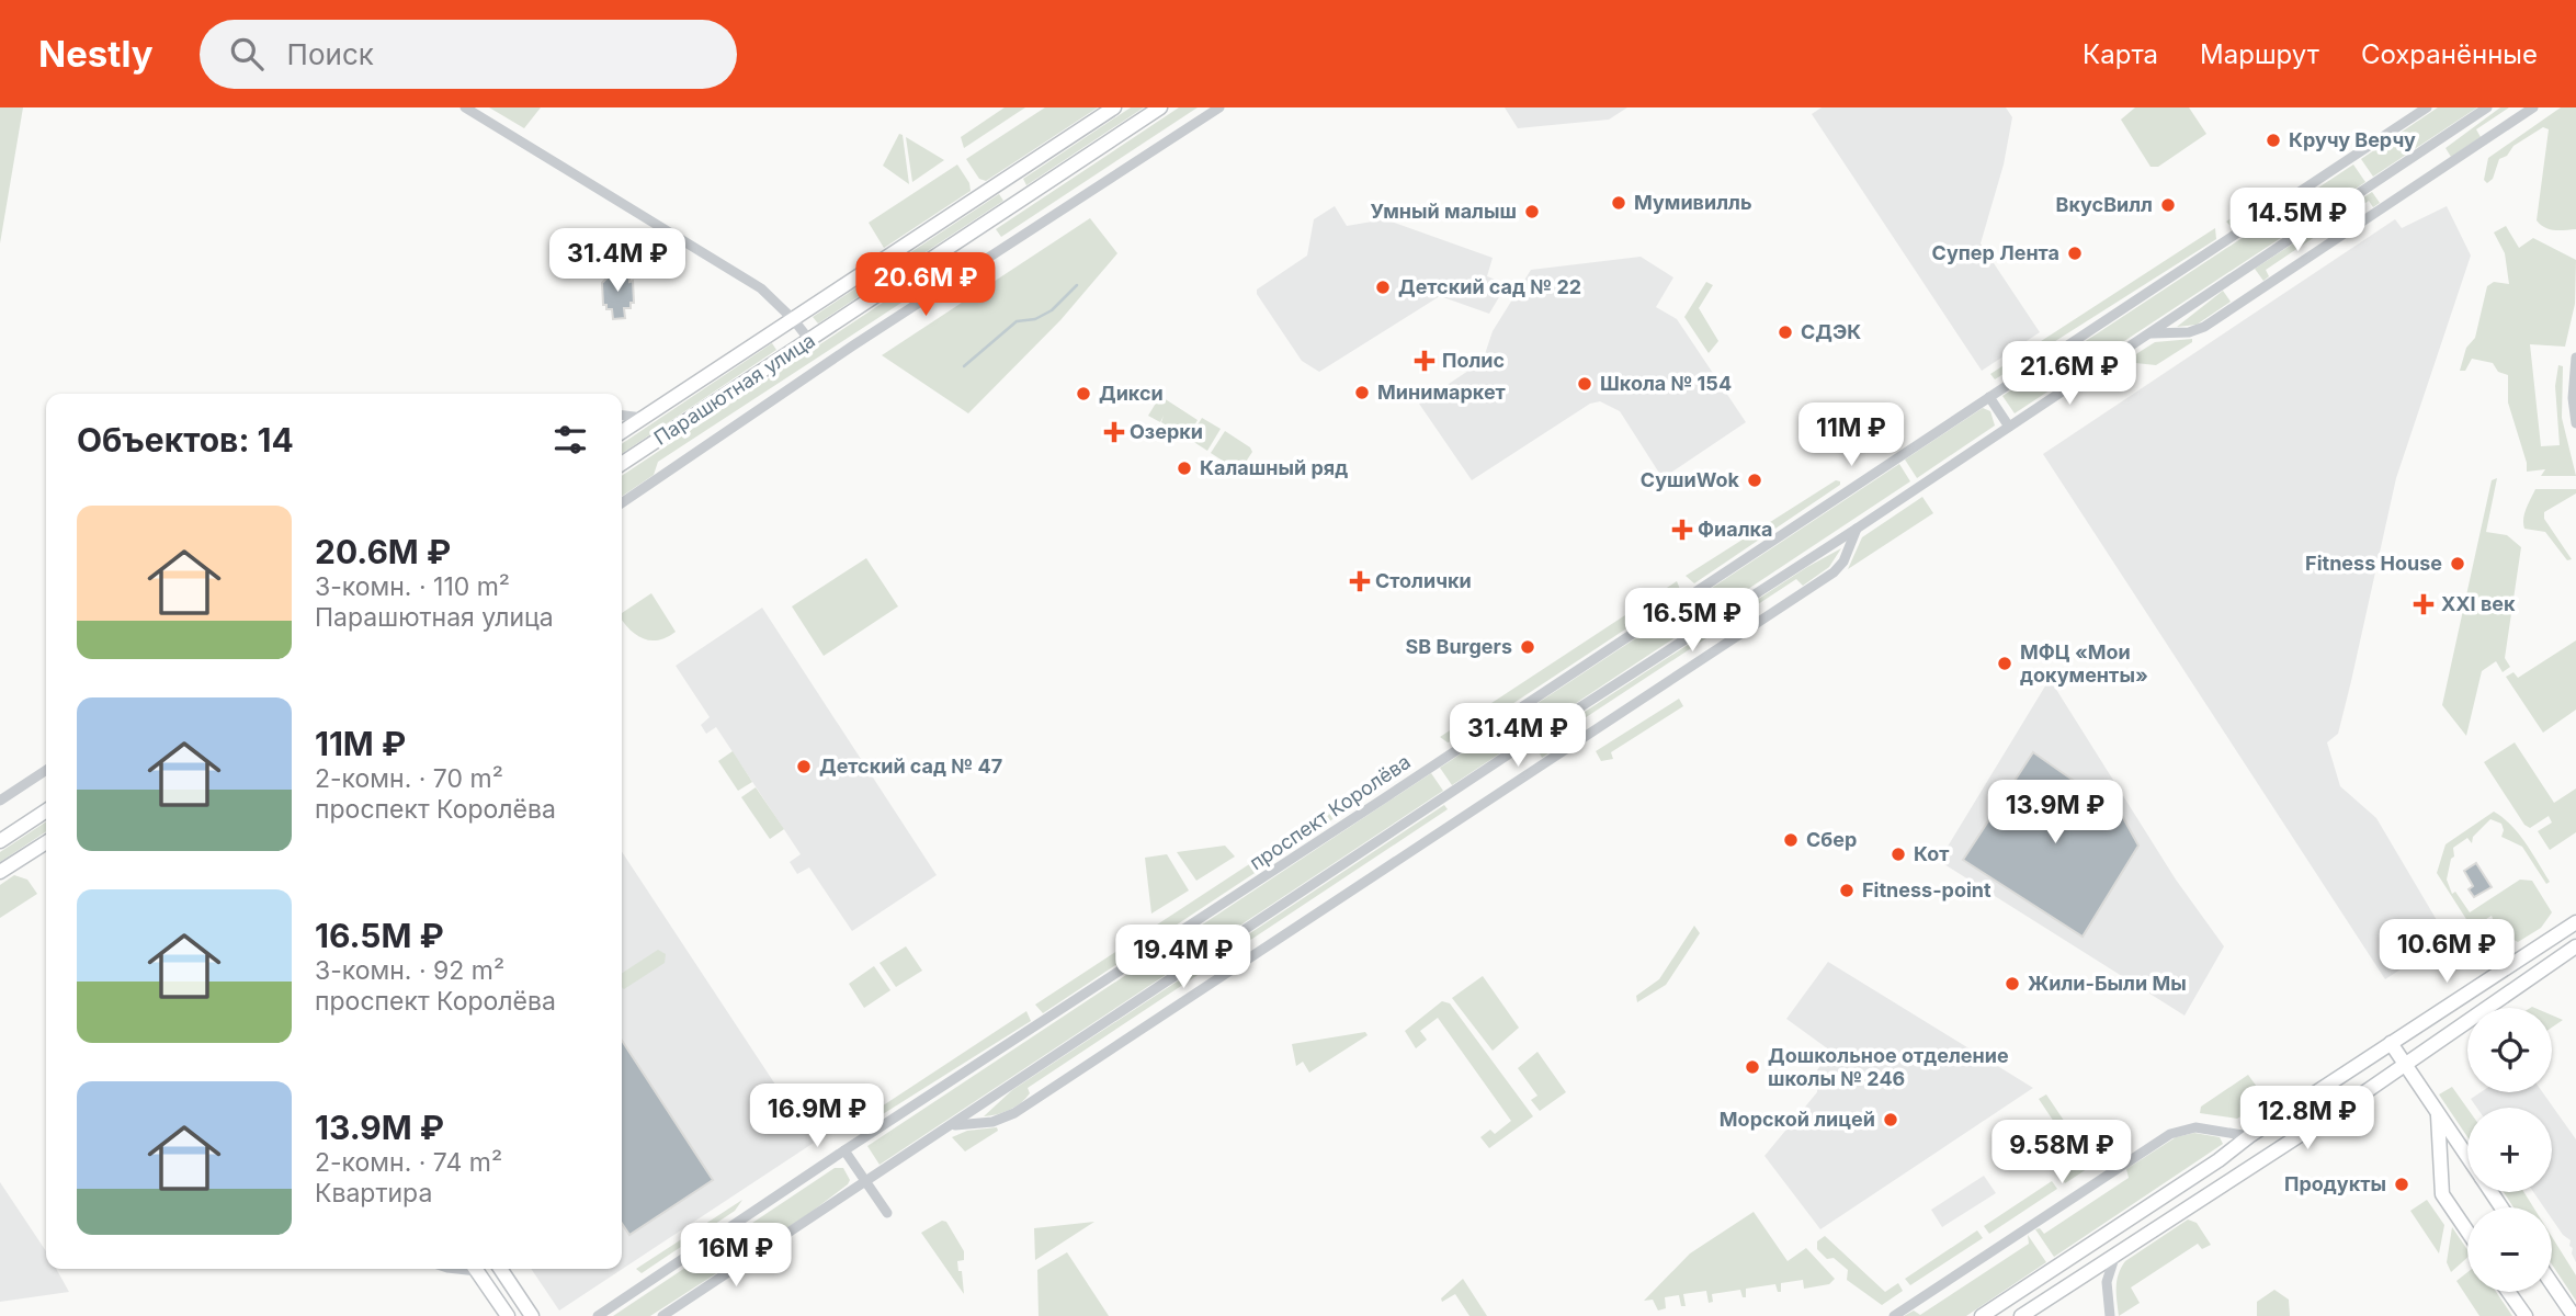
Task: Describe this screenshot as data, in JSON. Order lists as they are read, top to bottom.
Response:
{
  "streets": {
    "main road": ["Парашютная улица"],
    "street": ["проспект Королёва"]
  },
  "places": {
    "other": [
      "Кручу Верчу",
      "Мумивилль",
      "ВкусВилл",
      "Умный малыш",
      "Супер Лента",
      "Детский сад № 22",
      "СДЭК",
      "Школа № 154",
      "Минимаркет",
      "Дикси",
      "Калашный ряд",
      "СушиWok",
      "Fitness House",
      "SB Burgers",
      "МФЦ «Мои документы»",
      "Детский сад № 47",
      "Сбер",
      "Кот",
      "Fitness-point",
      "Жили-Были Мы",
      "Дошкольное отделение школы № 246",
      "Морской лицей",
      "Продукты"
    ],
    "health": [
      "Полис",
      "Озерки",
      "Фиалка",
      "Столички",
      "XXI век"
    ]
  },
  "page": {
    "header": "Nestly",
    "search": "Поиск",
    "nav": ["Карта", "Маршрут", "Сохранённые"],
    "price": [
      "14.5M ₽",
      "31.4M ₽",
      "20.6M ₽",
      "21.6M ₽",
      "11M ₽",
      "16.5M ₽",
      "31.4M ₽",
      "13.9M ₽",
      "10.6M ₽",
      "19.4M ₽",
      "16.9M ₽",
      "12.8M ₽",
      "9.58M ₽",
      "16M ₽"
    ],
    "heading": "Объектов: 14",
    "list": [
      {
        "name": "20.6M ₽",
        "note": "3-комн. · 110 m² · Парашютная улица"
      },
      {
        "name": "11M ₽",
        "note": "2-комн. · 70 m² · проспект Королёва"
      },
      {
        "name": "16.5M ₽",
        "note": "3-комн. · 92 m² · проспект Королёва"
      },
      {
        "name": "13.9M ₽",
        "note": "2-комн. · 74 m² · Квартира"
      }
    ],
    "map_buttons": ["+", "−"]
  }
}
